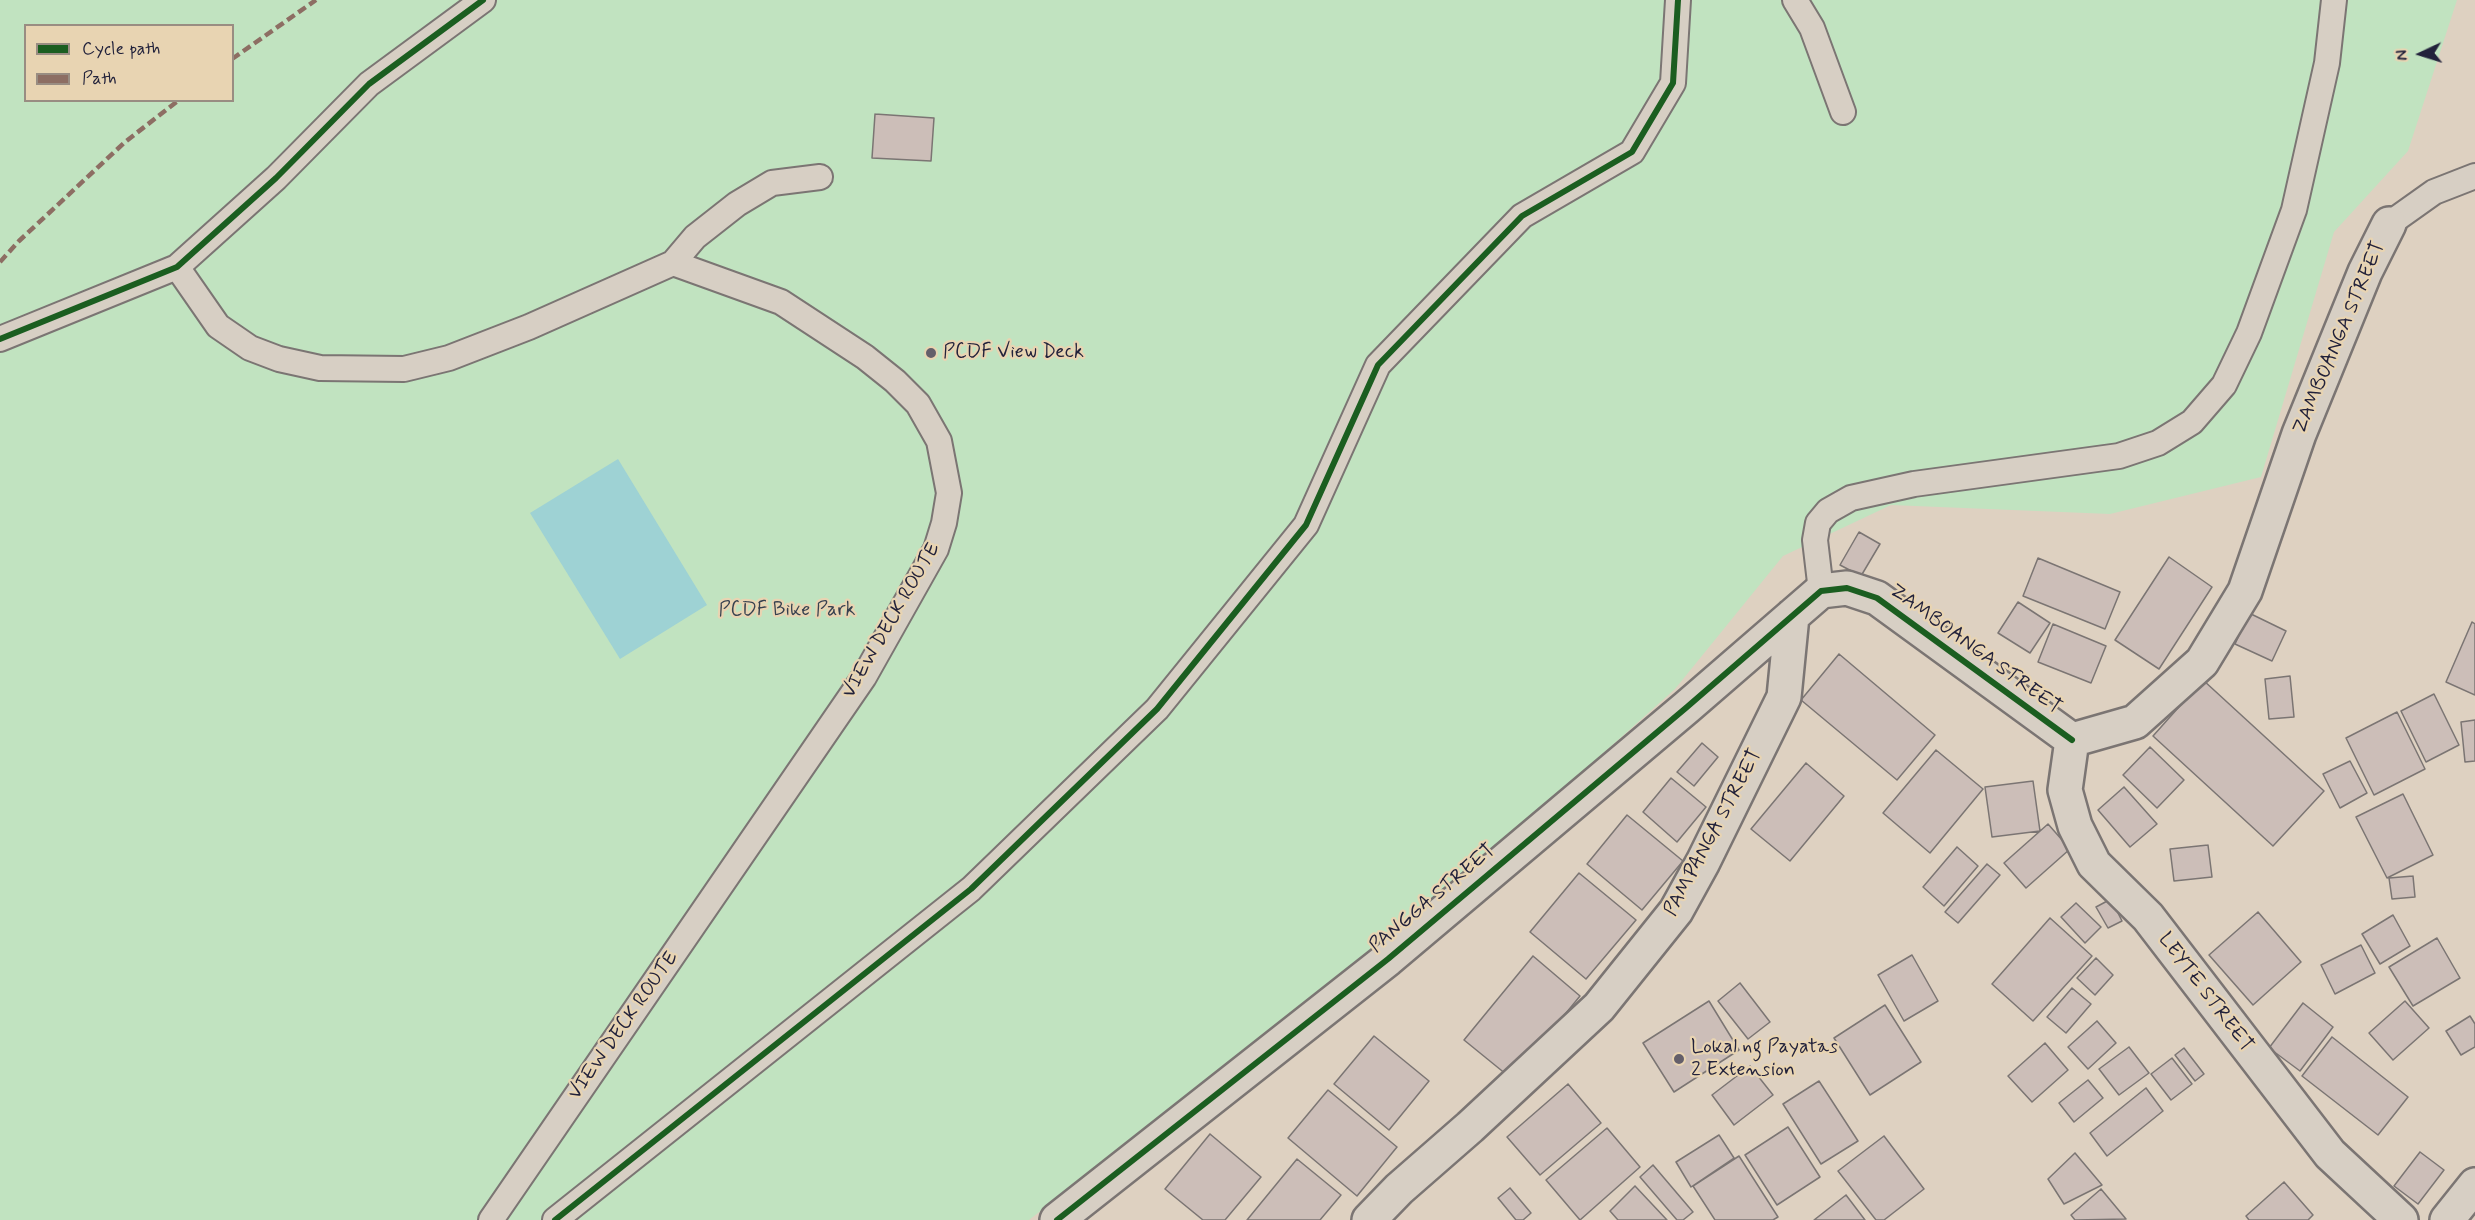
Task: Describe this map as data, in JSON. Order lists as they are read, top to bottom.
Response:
{
  "streets": {
    "street": [
      "ZAMBOANGA STREET",
      "PAMPANGA STREET",
      "PANGGA STREET",
      "LEYTE STREET"
    ],
    "lane": ["VIEW DECK ROUTE"]
  },
  "crossings": [
    ["ZAMBOANGA STREET", "PANGGA STREET"],
    ["ZAMBOANGA STREET", "LEYTE STREET"],
    ["PAMPANGA STREET", "PANGGA STREET"]
  ],
  "parks": ["PCDF Bike Park"],
  "places": ["PCDF View Deck", "Lokal ng Payatas 2 Extension"],
  "legend": ["Cycle path", "Path"],
  "north": "left"
}
